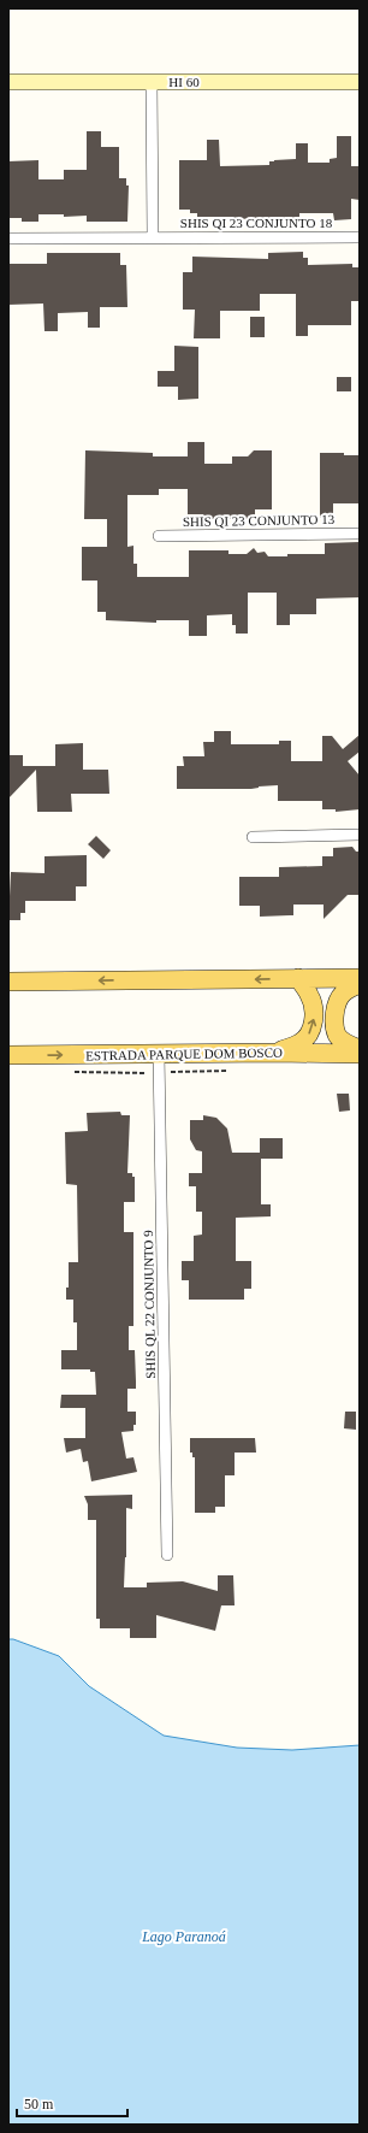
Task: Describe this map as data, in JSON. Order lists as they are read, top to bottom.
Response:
{
  "streets": {
    "main road": ["ESTRADA PARQUE DOM BOSCO"],
    "street": [
      "HI 60",
      "SHIS QI 23 CONJUNTO 18",
      "SHIS QI 23 CONJUNTO 13",
      "SHIS QL 22 CONJUNTO 9"
    ]
  },
  "crossings": [
    ["ESTRADA PARQUE DOM BOSCO", "SHIS QL 22 CONJUNTO 9"]
  ],
  "water": ["Lago Paranoá"],
  "scale_bar": "50 m"
}
